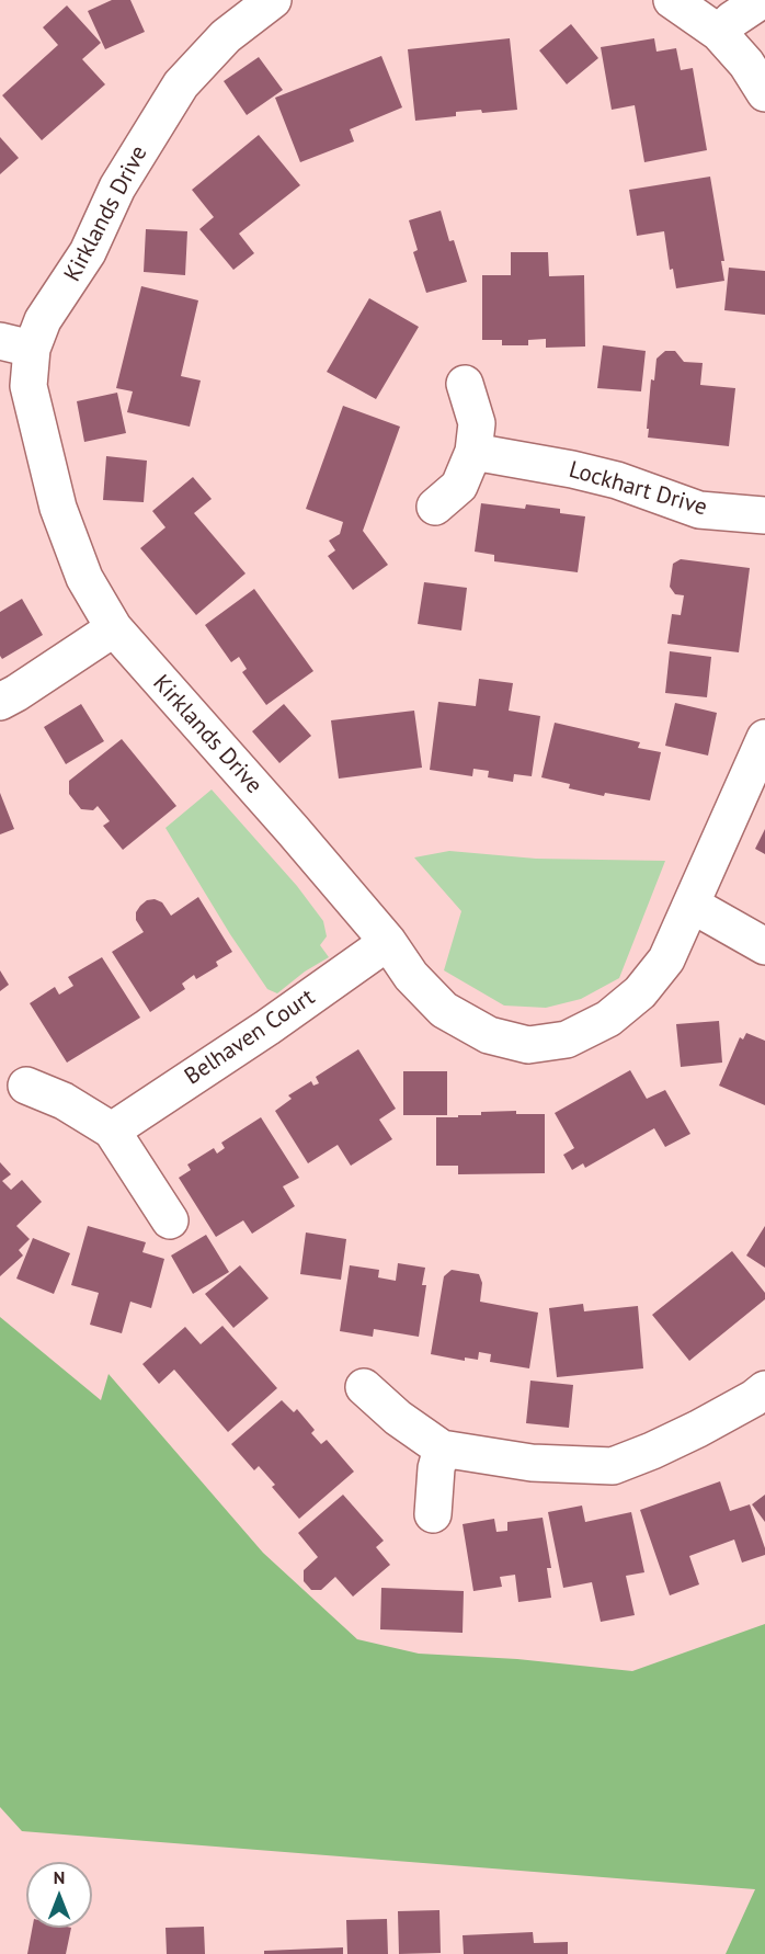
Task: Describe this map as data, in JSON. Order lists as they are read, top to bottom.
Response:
{
  "streets": {
    "street": ["Kirklands Drive", "Lockhart Drive", "Belhaven Court"]
  },
  "crossings": [
    ["Kirklands Drive", "Belhaven Court"]
  ],
  "north": "top"
}
